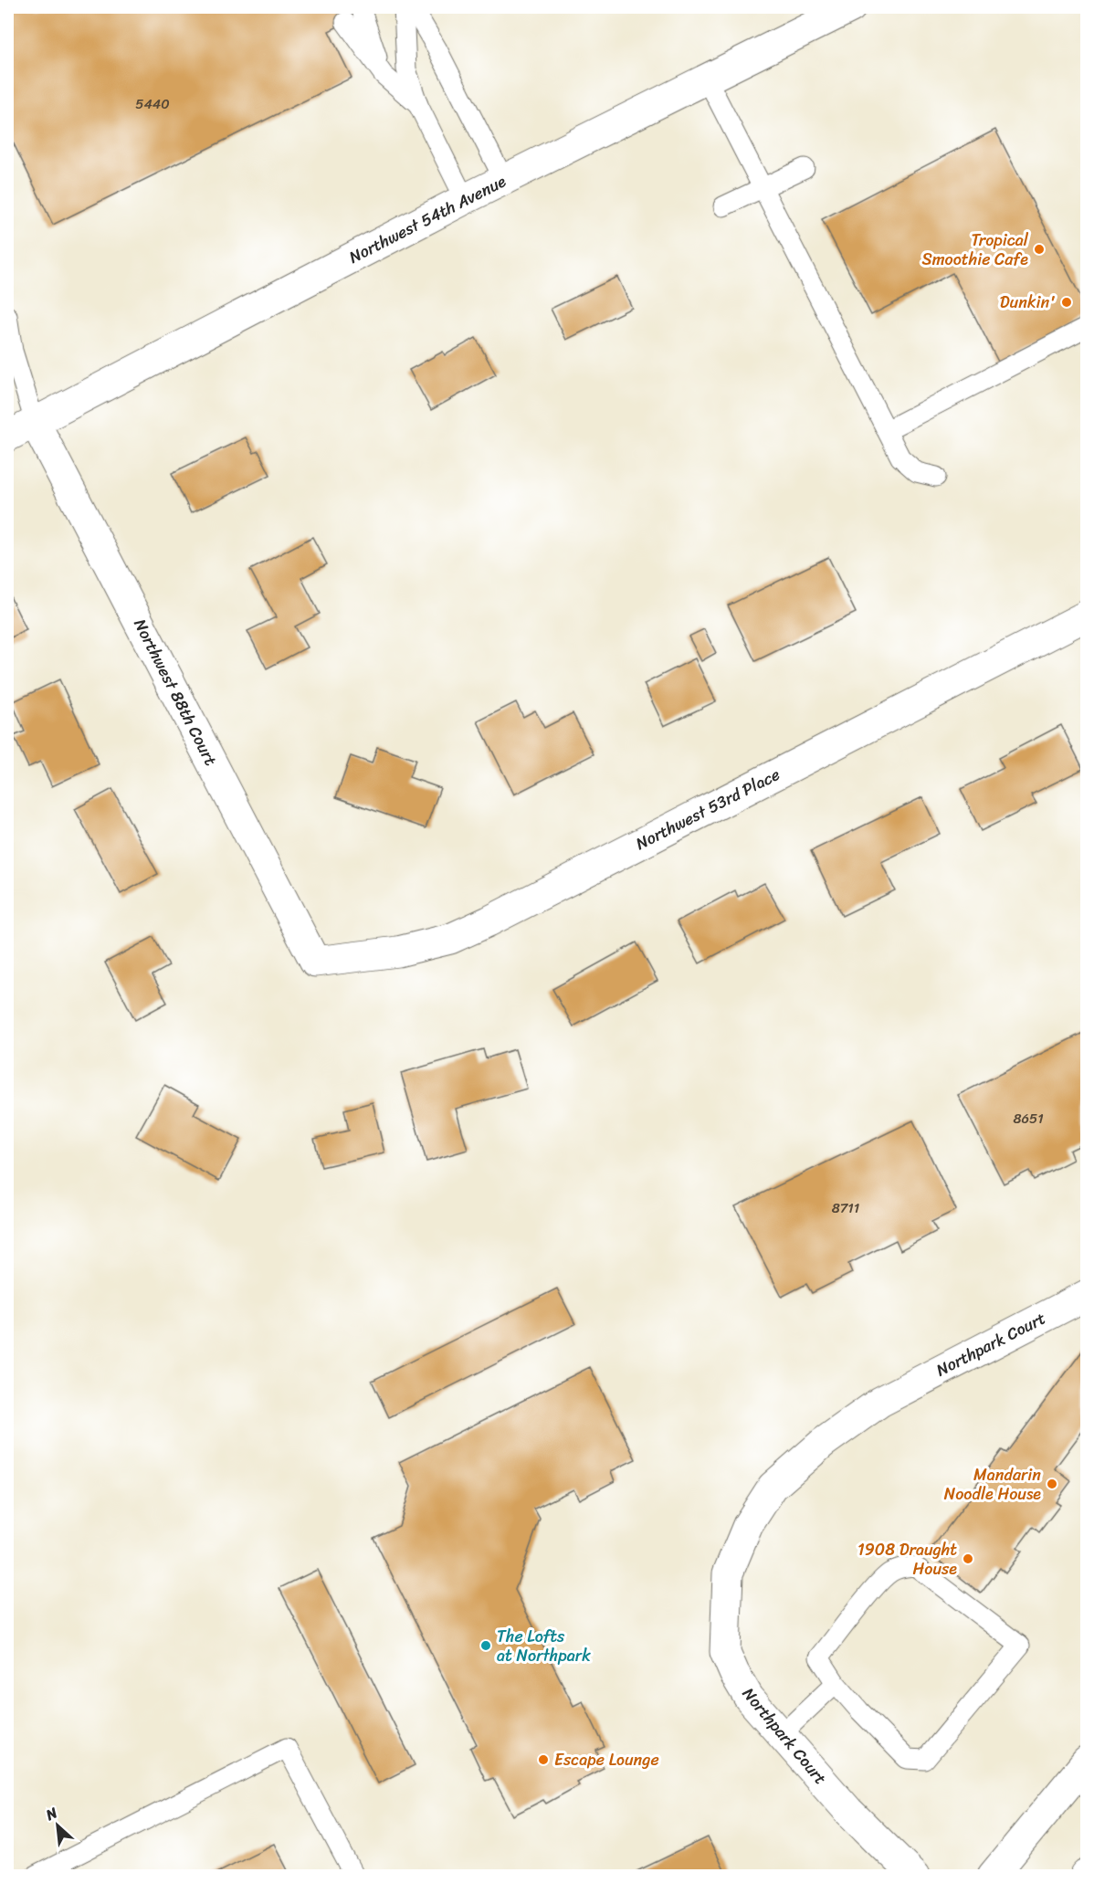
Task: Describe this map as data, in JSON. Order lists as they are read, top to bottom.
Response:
{
  "streets": {
    "street": [
      "Northwest 54th Avenue",
      "Northwest 88th Court",
      "Northwest 53rd Place",
      "Northpark Court"
    ]
  },
  "crossings": [
    ["Northwest 54th Avenue", "Northwest 88th Court"],
    ["Northwest 88th Court", "Northwest 53rd Place"]
  ],
  "places": [
    "Tropical Smoothie Cafe",
    "Dunkin'",
    "Mandarin Noodle House",
    "1908 Draught House",
    "The Lofts at Northpark",
    "Escape Lounge"
  ],
  "house_numbers": ["5440", "8651", "8711"],
  "north": "top left"
}
